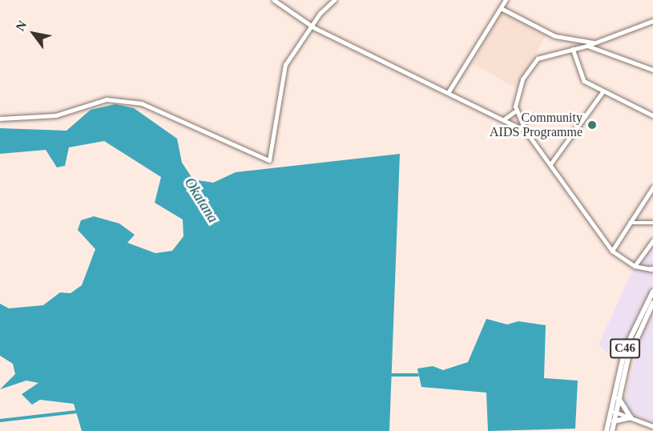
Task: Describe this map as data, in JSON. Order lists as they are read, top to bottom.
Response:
{
  "streets": {
    "main road": ["C46"]
  },
  "water": ["Okatana"],
  "places": ["Community AIDS Programme"],
  "north": "top left"
}
